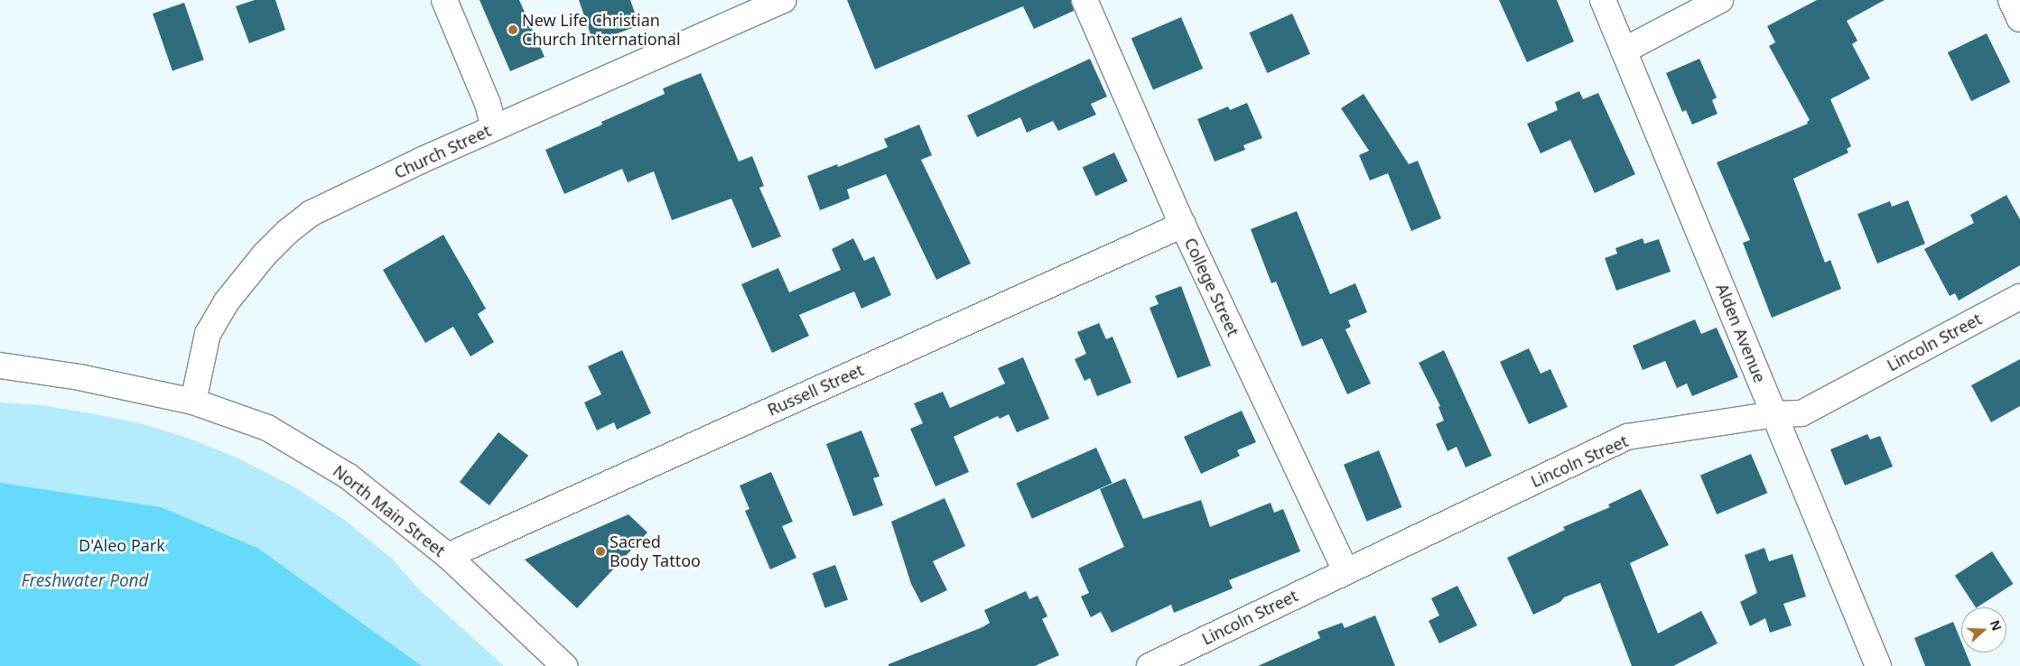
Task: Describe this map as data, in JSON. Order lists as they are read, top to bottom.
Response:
{
  "streets": {
    "street": [
      "Church Street",
      "College Street",
      "Alden Avenue",
      "Lincoln Street",
      "Russell Street",
      "North Main Street"
    ]
  },
  "crossings": [
    ["Church Street", "North Main Street"],
    ["College Street", "Lincoln Street"],
    ["College Street", "Russell Street"],
    ["Alden Avenue", "Lincoln Street"],
    ["Russell Street", "North Main Street"]
  ],
  "water": ["Freshwater Pond"],
  "parks": ["D'Aleo Park"],
  "places": ["New Life Christian Church International", "Sacred Body Tattoo"],
  "north": "right"
}
